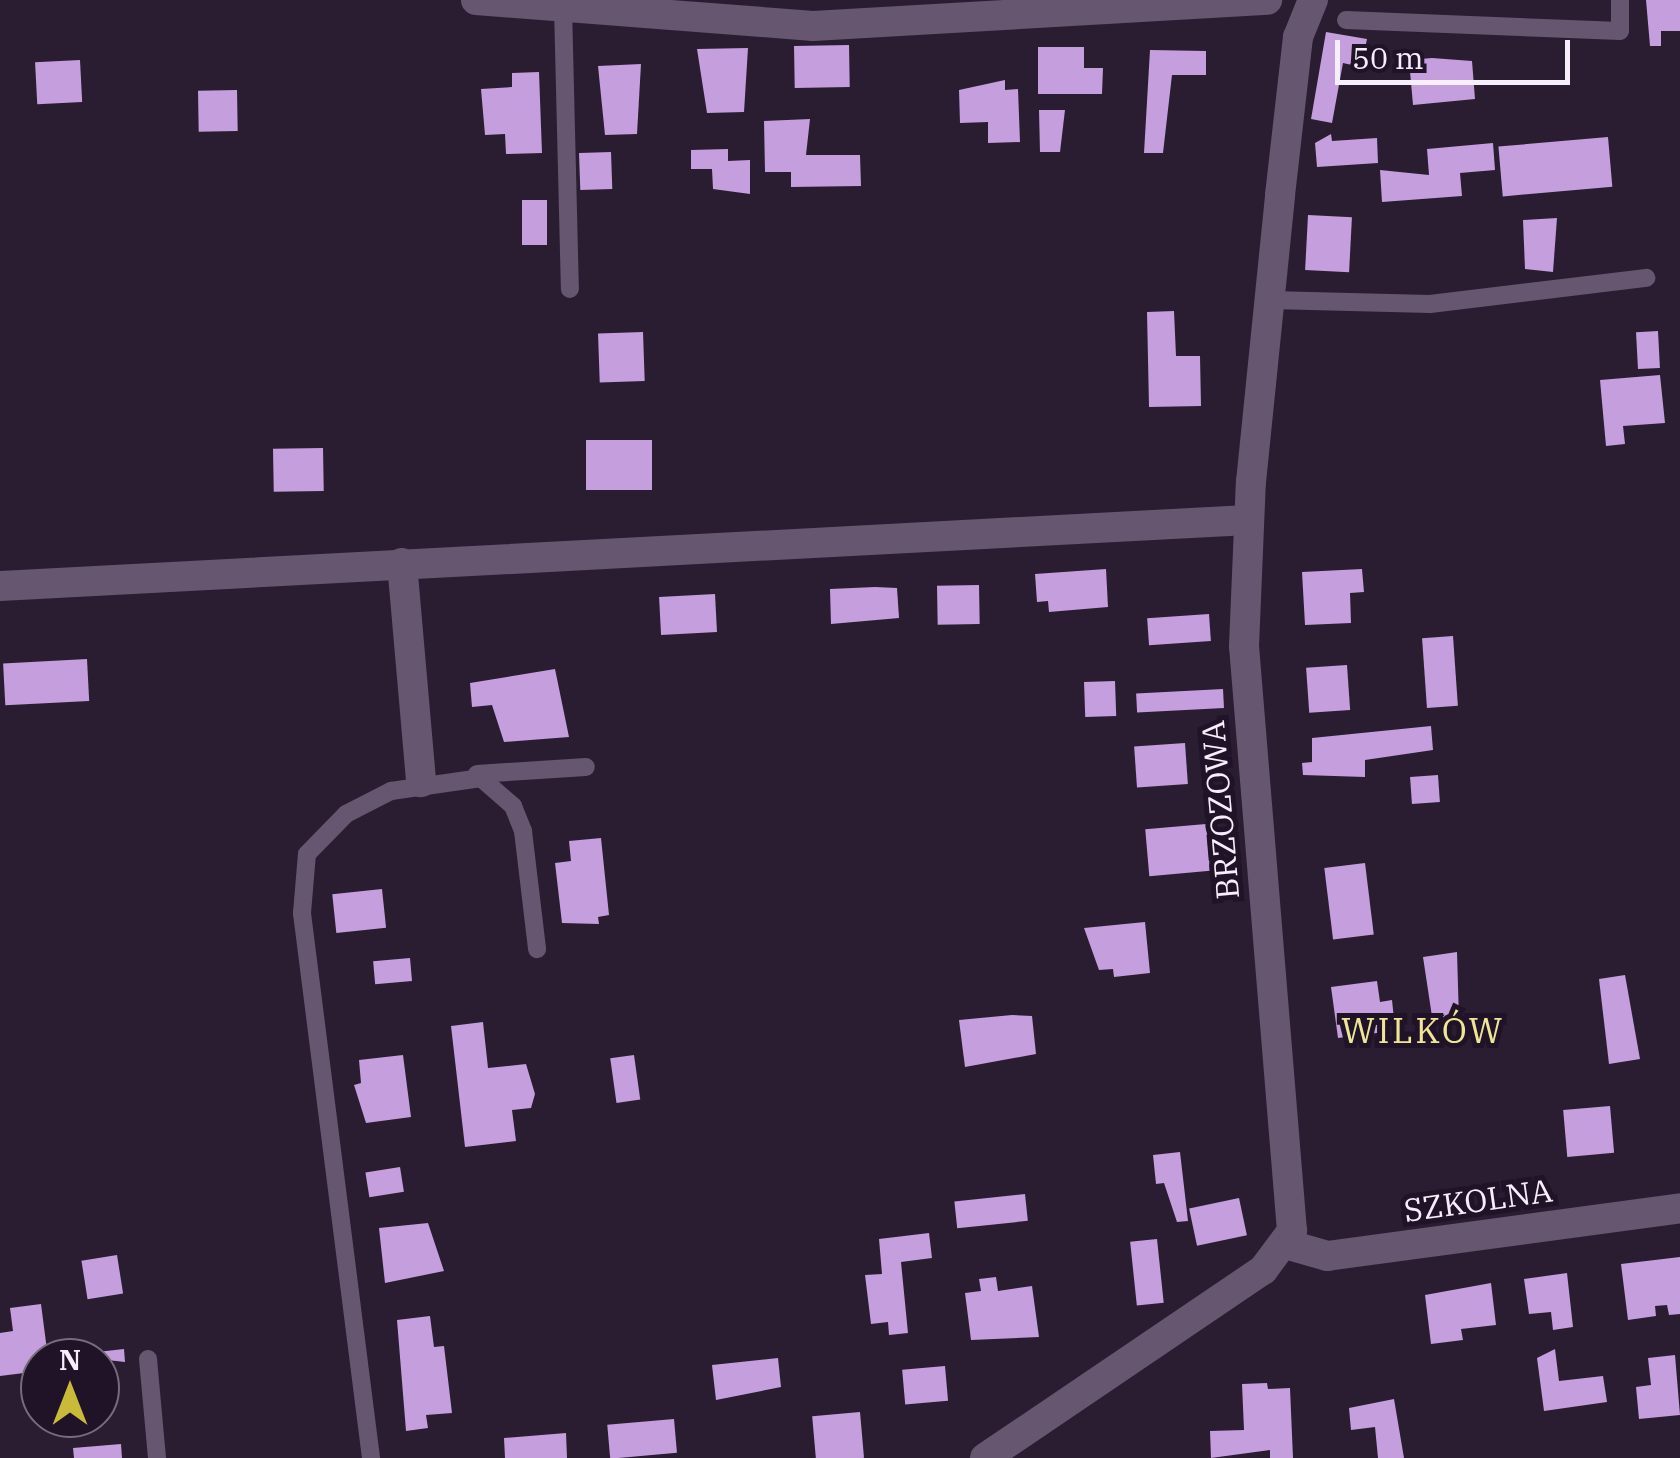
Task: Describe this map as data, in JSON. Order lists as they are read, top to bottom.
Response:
{
  "streets": {
    "street": ["BRZOZOWA", "SZKOLNA"]
  },
  "crossings": [
    ["BRZOZOWA", "SZKOLNA"]
  ],
  "districts": ["WILKÓW"],
  "scale_bar": "50 m",
  "north": "top"
}
